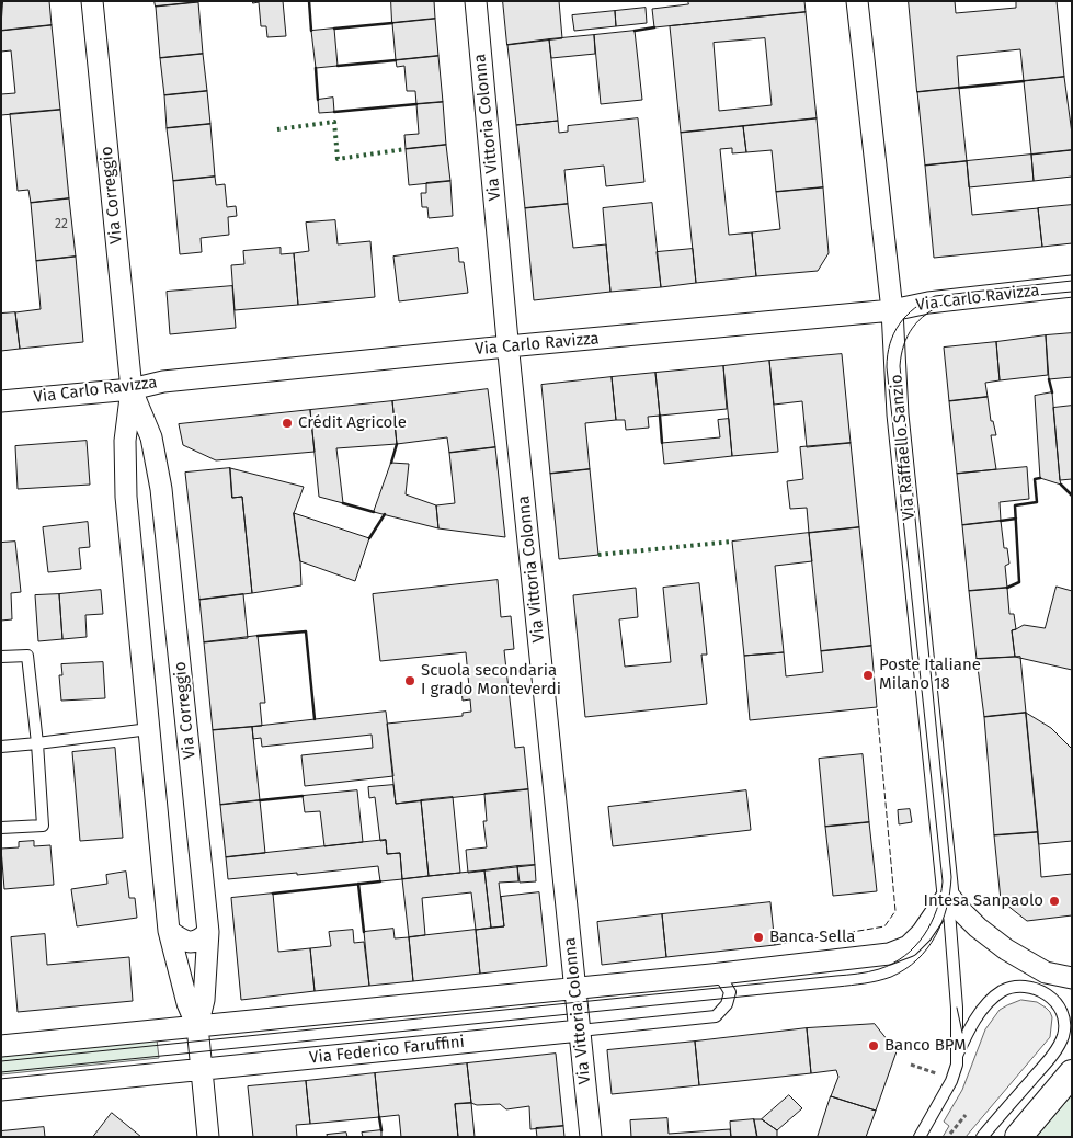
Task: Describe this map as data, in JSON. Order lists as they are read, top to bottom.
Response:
{
  "streets": {
    "street": [
      "Via Vittoria Colonna",
      "Via Correggio",
      "Via Carlo Ravizza",
      "Via Raffaello Sanzio",
      "Via Federico Faruffini"
    ]
  },
  "crossings": [
    ["Via Vittoria Colonna", "Via Carlo Ravizza"],
    ["Via Vittoria Colonna", "Via Federico Faruffini"],
    ["Via Correggio", "Via Carlo Ravizza"],
    ["Via Carlo Ravizza", "Via Raffaello Sanzio"]
  ],
  "places": [
    "Crédit Agricole",
    "Poste Italiane Milano 18",
    "Scuola secondaria I grado Monteverdi",
    "Intesa Sanpaolo",
    "Banca Sella",
    "Banco BPM"
  ],
  "house_numbers": ["22"]
}
